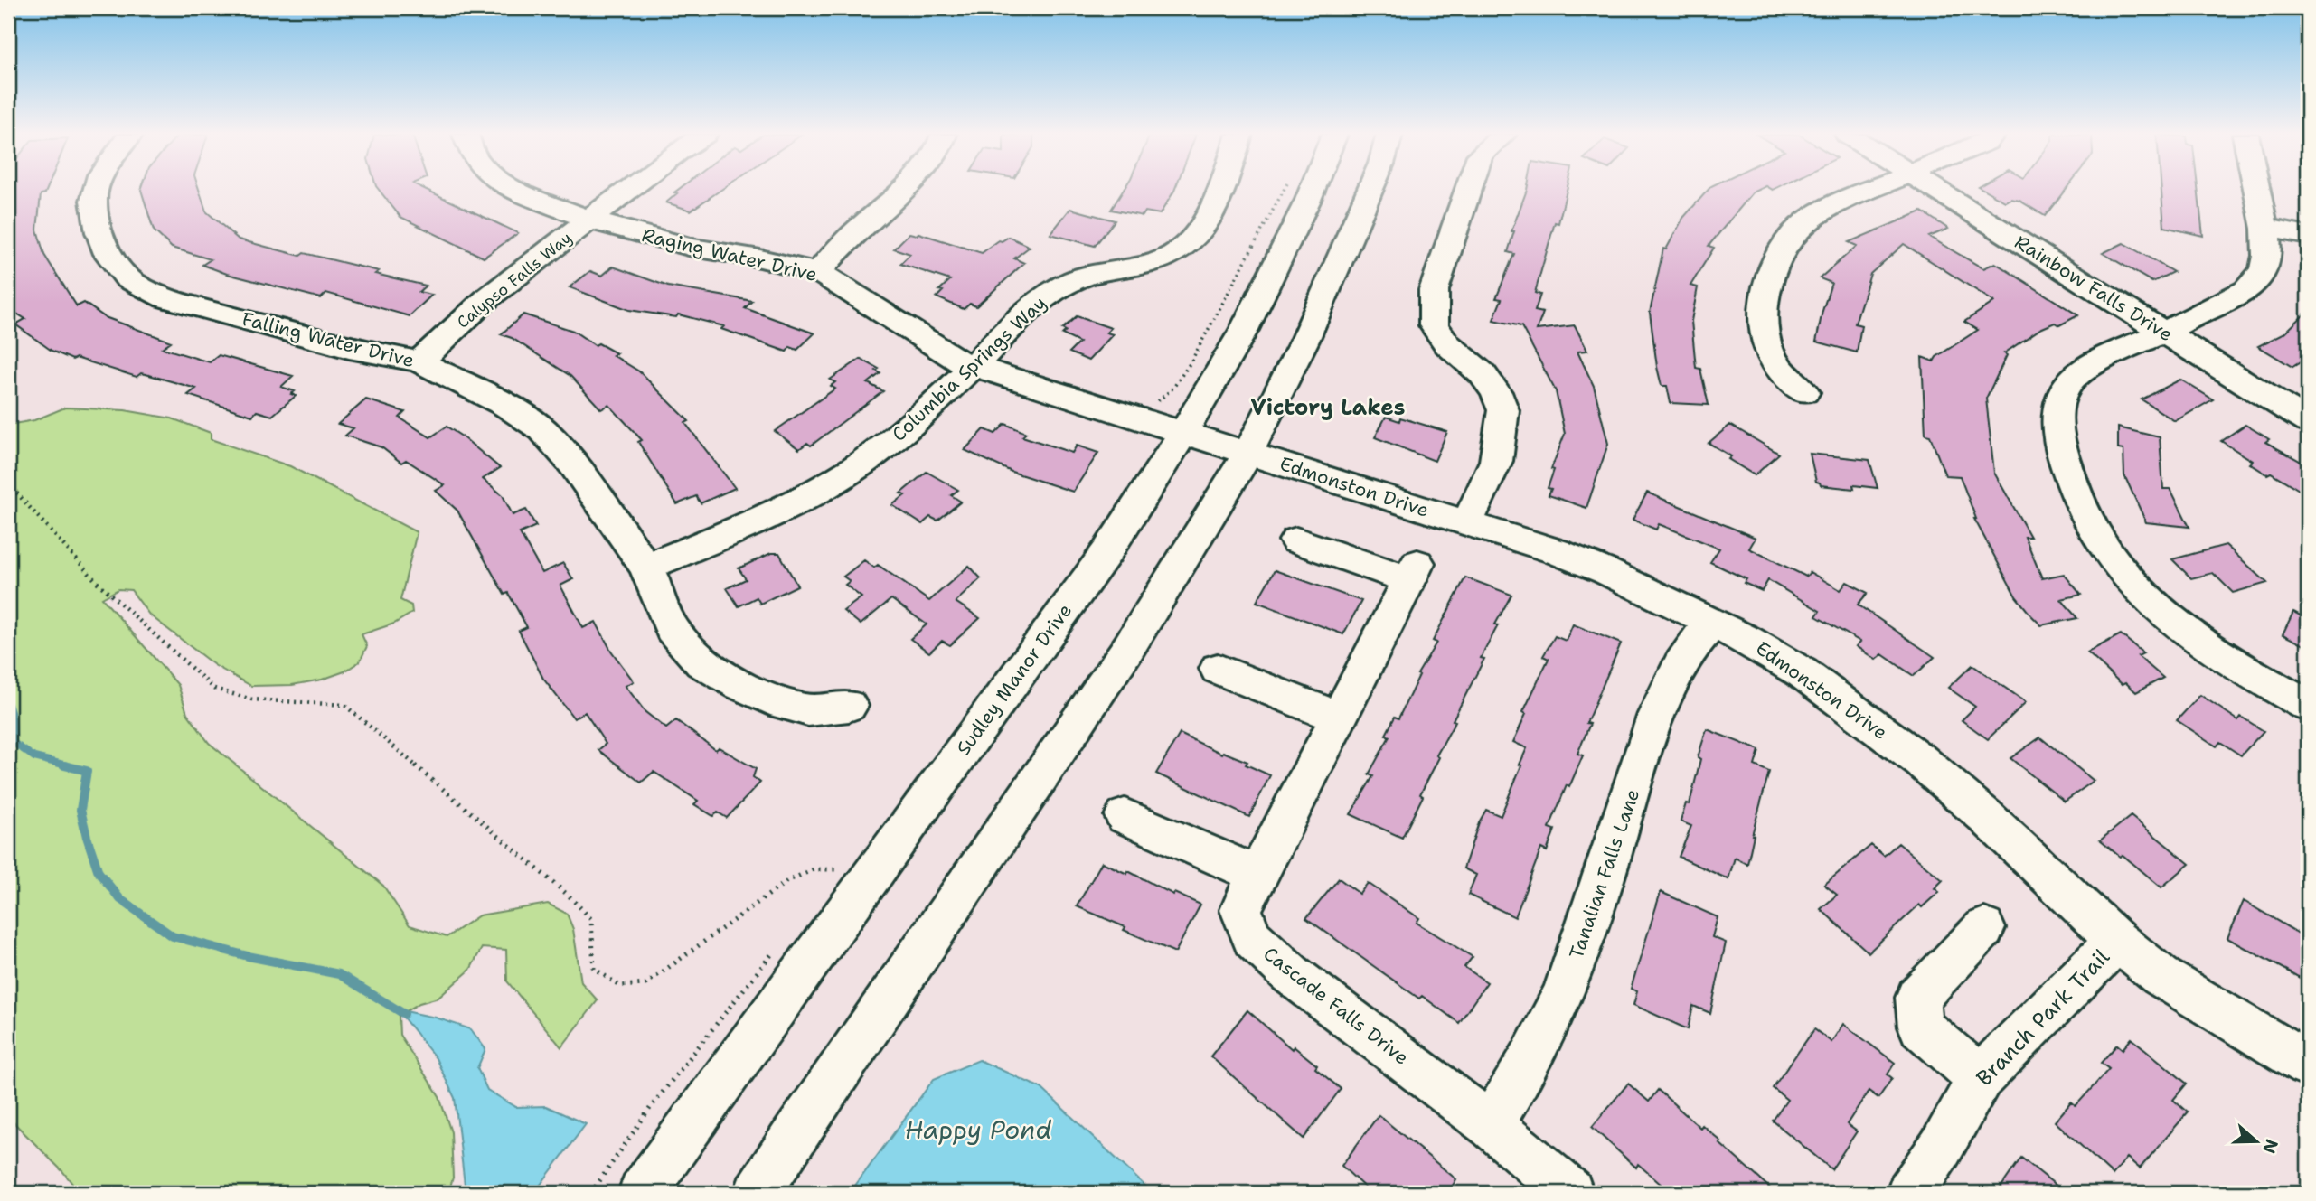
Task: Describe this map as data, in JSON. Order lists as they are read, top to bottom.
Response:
{
  "streets": {
    "street": [
      "Raging Water Drive",
      "Calypso Falls Way",
      "Rainbow Falls Drive",
      "Falling Water Drive",
      "Columbia Springs Way",
      "Edmonston Drive",
      "Sudley Manor Drive",
      "Tanalian Falls Lane",
      "Cascade Falls Drive",
      "Branch Park Trail"
    ]
  },
  "crossings": [
    ["Raging Water Drive", "Calypso Falls Way"],
    ["Raging Water Drive", "Columbia Springs Way"],
    ["Raging Water Drive", "Edmonston Drive"],
    ["Raging Water Drive", "Sudley Manor Drive"],
    ["Calypso Falls Way", "Falling Water Drive"],
    ["Falling Water Drive", "Columbia Springs Way"],
    ["Edmonston Drive", "Sudley Manor Drive"],
    ["Edmonston Drive", "Tanalian Falls Lane"],
    ["Edmonston Drive", "Branch Park Trail"],
    ["Tanalian Falls Lane", "Cascade Falls Drive"]
  ],
  "districts": ["Victory Lakes"],
  "water": ["Happy Pond"],
  "north": "right"
}
